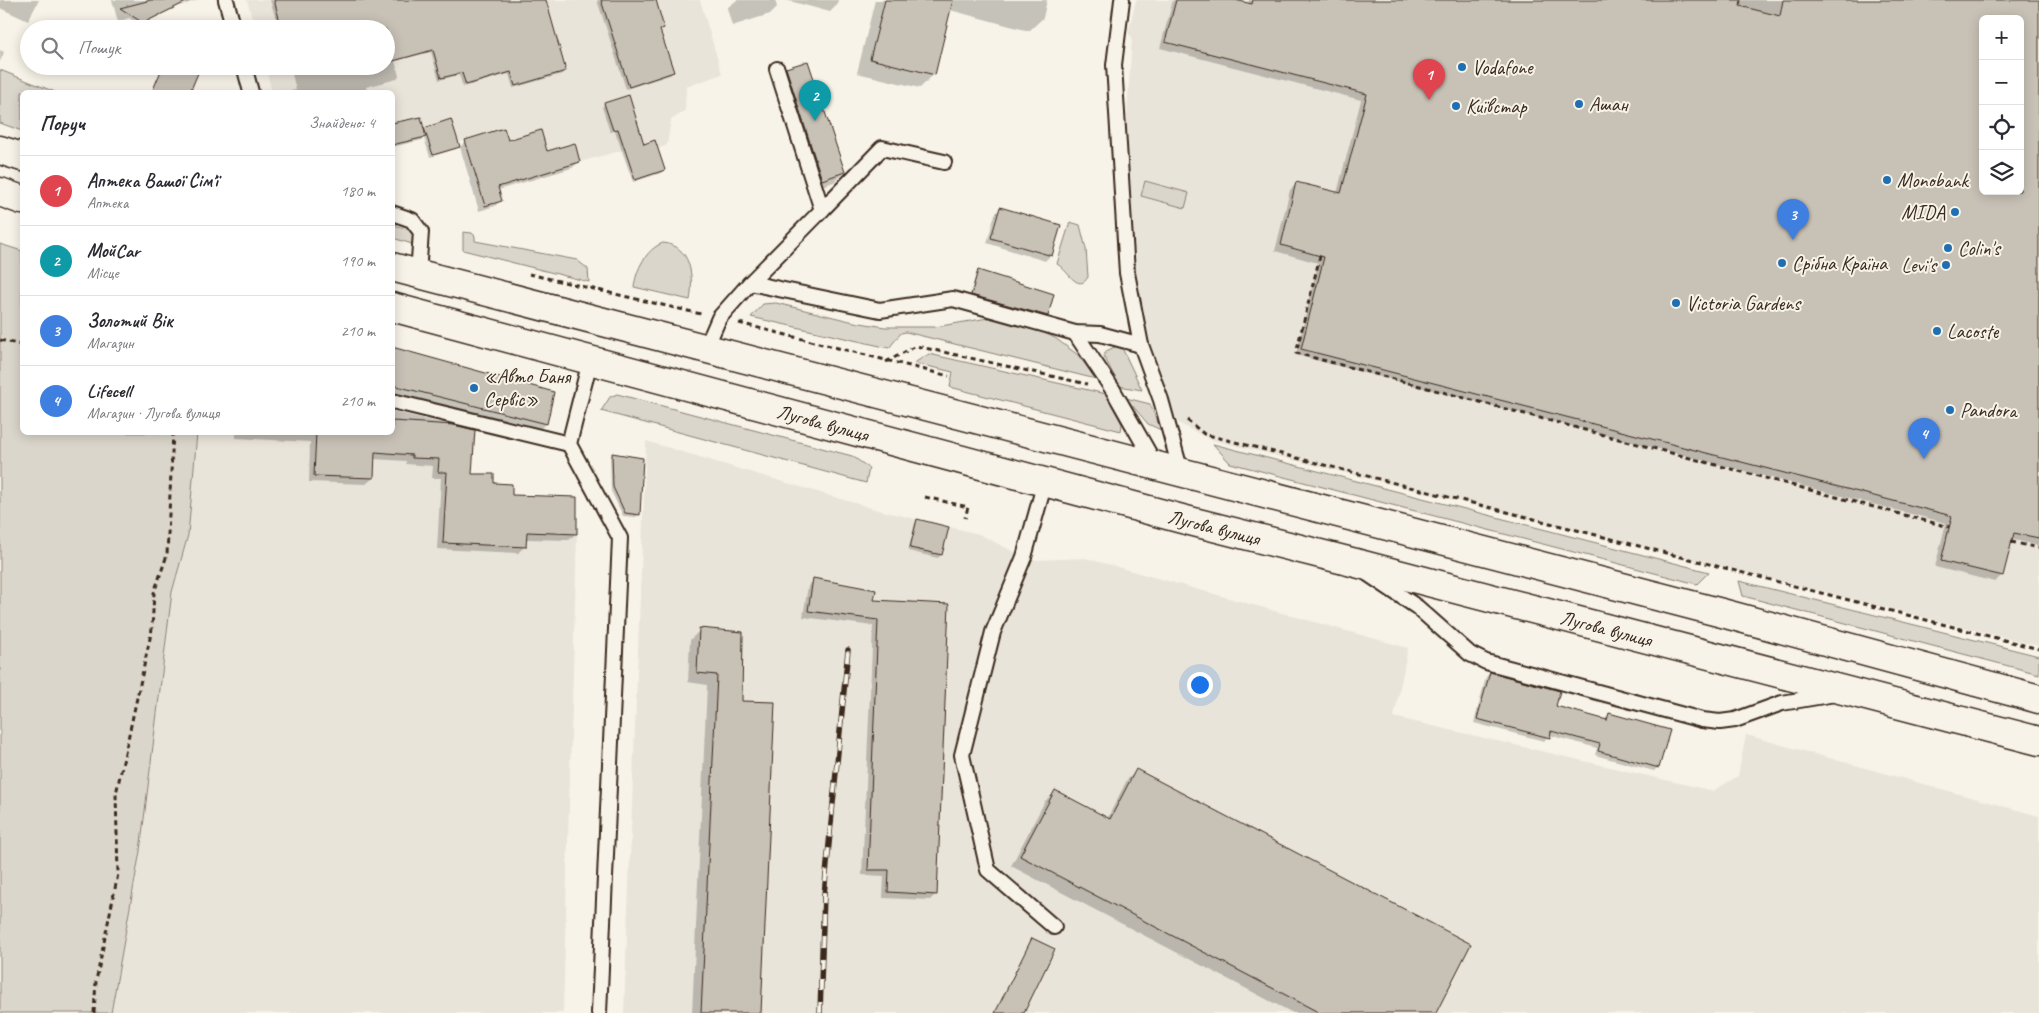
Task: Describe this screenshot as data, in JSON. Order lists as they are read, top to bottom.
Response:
{
  "streets": {
    "main road": ["Лугова вулиця"]
  },
  "places": [
    "Vodafone",
    "Ашан",
    "Київстар",
    "Monobank",
    "MIDA",
    "Colin's",
    "Срібна Країна",
    "Levi's",
    "Victoria Gardens",
    "Lacoste",
    "«Авто Баня Сервіс»",
    "Pandora"
  ],
  "page": {
    "map_buttons": ["+", "−"],
    "search": "Пошук",
    "pins": [
      "1",
      "2",
      "3",
      "4"
    ],
    "heading": ["Поруч", "Знайдено: 4"],
    "list": [
      {
        "mark": "1",
        "name": "Аптека Вашої Сім'ї",
        "note": "Аптека",
        "value": "180 m"
      },
      {
        "mark": "2",
        "name": "МойCar",
        "note": "Місце",
        "value": "190 m"
      },
      {
        "mark": "3",
        "name": "Золотий Вік",
        "note": "Магазин",
        "value": "210 m"
      },
      {
        "mark": "4",
        "name": "Lifecell",
        "note": "Магазин · Лугова вулиця",
        "value": "210 m"
      }
    ]
  }
}
